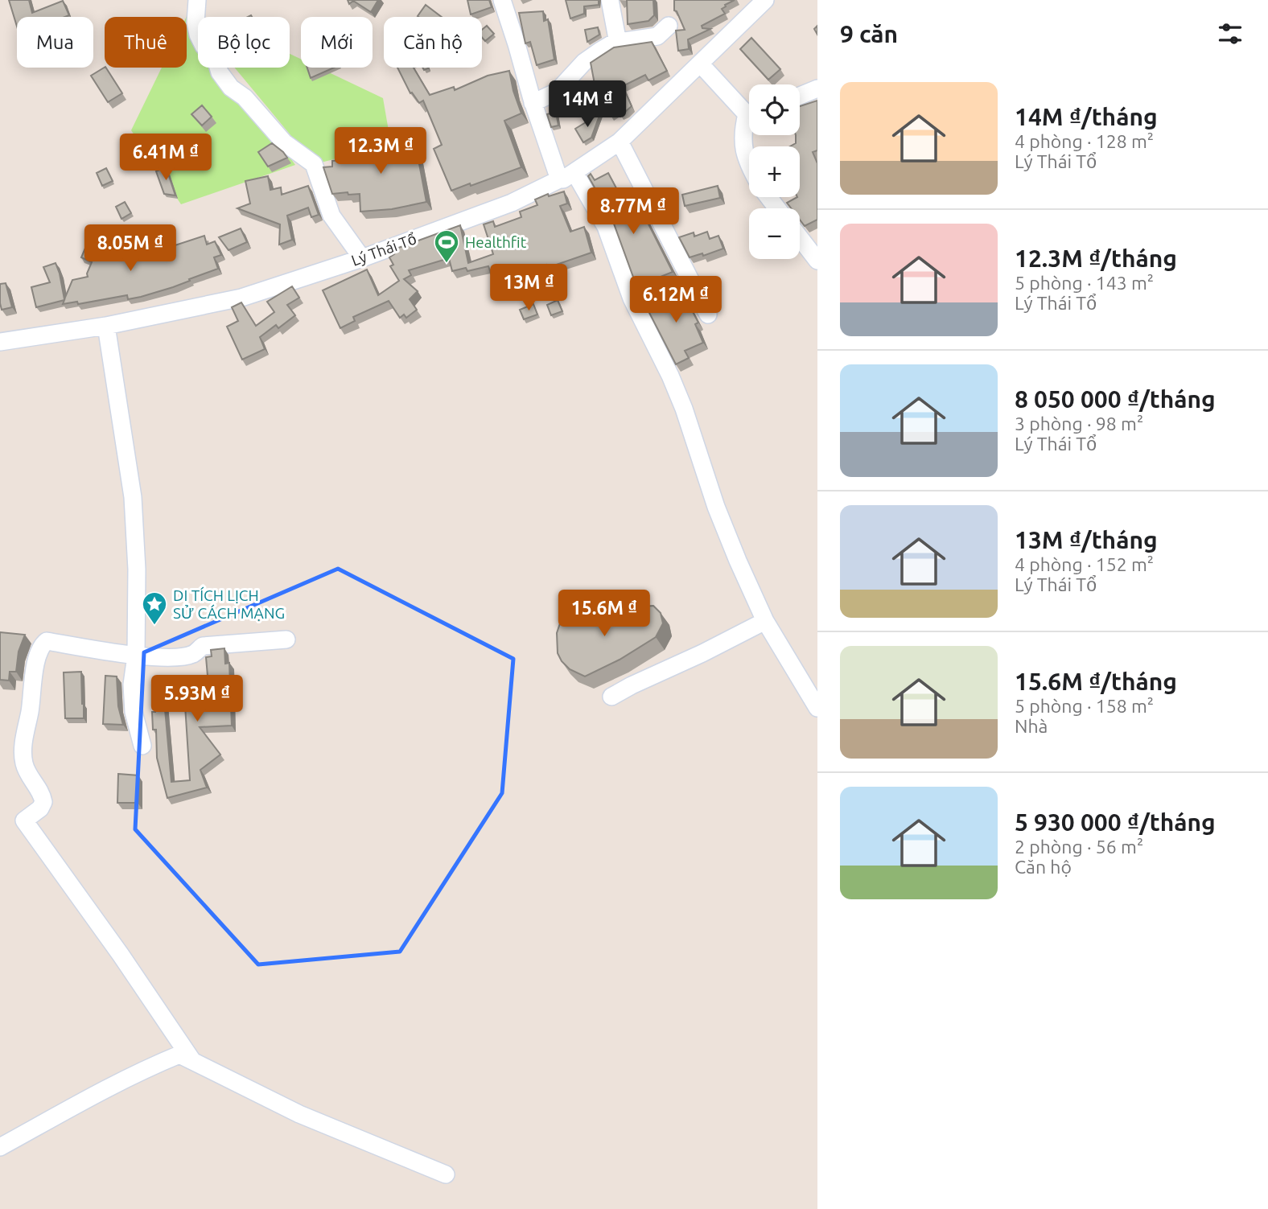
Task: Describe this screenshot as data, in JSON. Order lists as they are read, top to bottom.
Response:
{
  "streets": {
    "street": ["Lý Thái Tổ"]
  },
  "places": {
    "sports": ["Healthfit"],
    "place": ["DI TÍCH LỊCH SỬ CÁCH MẠNG"]
  },
  "page": {
    "heading": "9 căn",
    "chip": [
      "Mua",
      "Thuê",
      "Bộ lọc",
      "Mới",
      "Căn hộ"
    ],
    "list": [
      {
        "name": "14M ₫/tháng",
        "note": "4 phòng · 128 m² · Lý Thái Tổ"
      },
      {
        "name": "12.3M ₫/tháng",
        "note": "5 phòng · 143 m² · Lý Thái Tổ"
      },
      {
        "name": "8 050 000 ₫/tháng",
        "note": "3 phòng · 98 m² · Lý Thái Tổ"
      },
      {
        "name": "13M ₫/tháng",
        "note": "4 phòng · 152 m² · Lý Thái Tổ"
      },
      {
        "name": "15.6M ₫/tháng",
        "note": "5 phòng · 158 m² · Nhà"
      },
      {
        "name": "5 930 000 ₫/tháng",
        "note": "2 phòng · 56 m² · Căn hộ"
      }
    ],
    "price": [
      "14M ₫",
      "12.3M ₫",
      "6.41M ₫",
      "8.77M ₫",
      "8.05M ₫",
      "13M ₫",
      "6.12M ₫",
      "15.6M ₫",
      "5.93M ₫"
    ],
    "map_buttons": ["+", "−"]
  }
}
